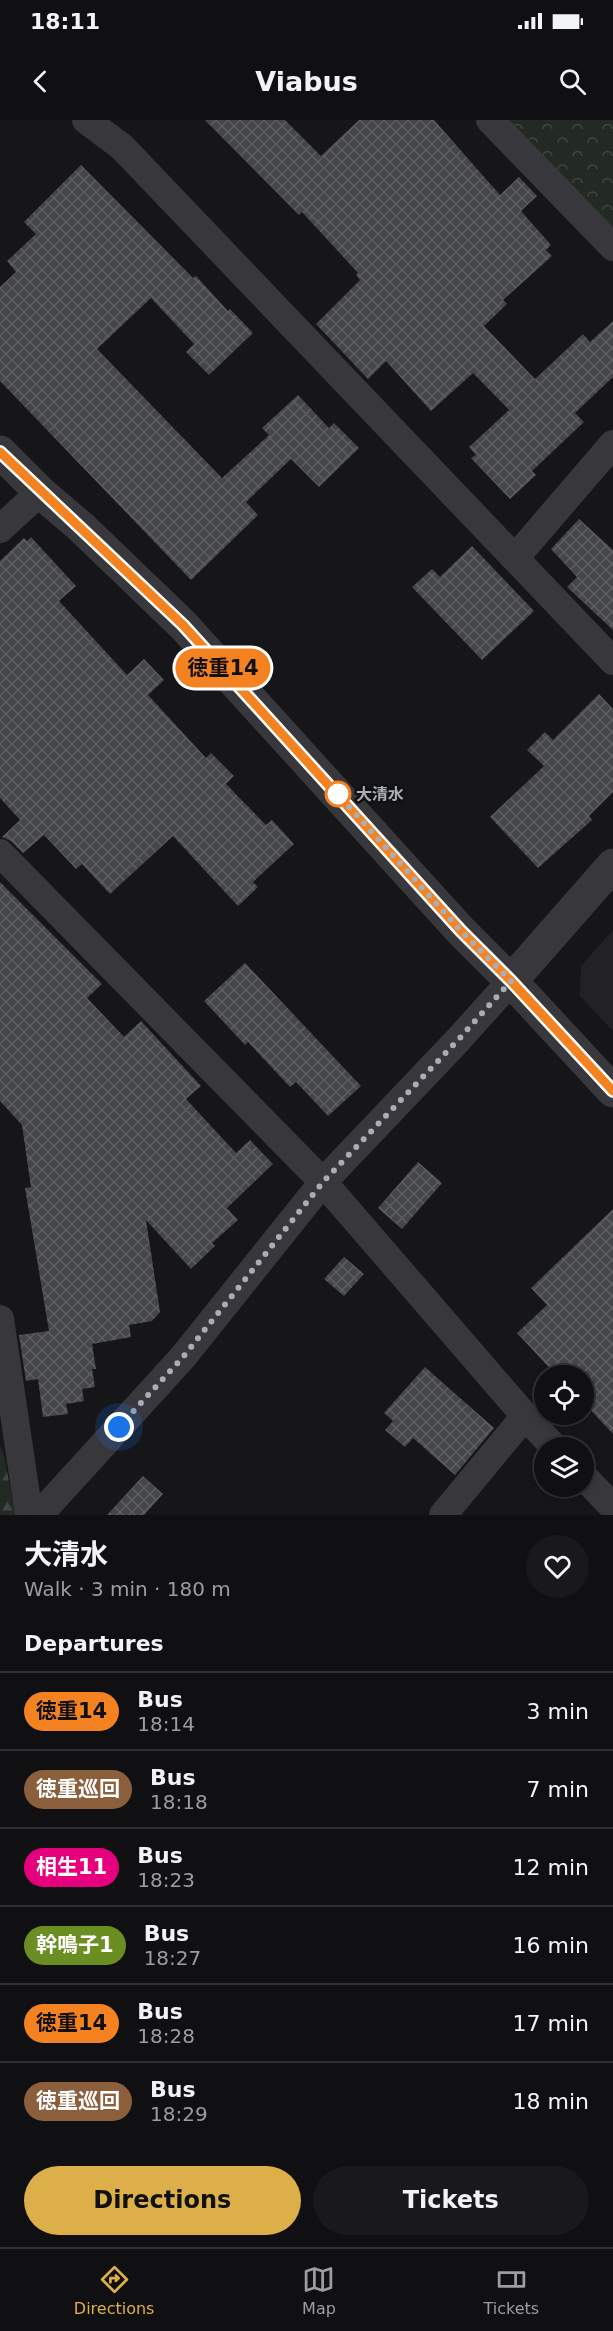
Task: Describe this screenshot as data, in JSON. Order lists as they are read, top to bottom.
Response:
{
  "places": ["大清水"],
  "lines": ["bus line 徳重14"],
  "page": {
    "status": "18:11",
    "header": "Viabus",
    "on_map": "徳重14",
    "heading": [
      ["大清水", "Walk · 3 min · 180 m"],
      "Departures"
    ],
    "list": [
      {
        "mark": "徳重14",
        "name": "Bus",
        "note": "18:14",
        "value": "3 min"
      },
      {
        "mark": "徳重巡回",
        "name": "Bus",
        "note": "18:18",
        "value": "7 min"
      },
      {
        "mark": "相生11",
        "name": "Bus",
        "note": "18:23",
        "value": "12 min"
      },
      {
        "mark": "幹鳴子1",
        "name": "Bus",
        "note": "18:27",
        "value": "16 min"
      },
      {
        "mark": "徳重14",
        "name": "Bus",
        "note": "18:28",
        "value": "17 min"
      },
      {
        "mark": "徳重巡回",
        "name": "Bus",
        "note": "18:29",
        "value": "18 min"
      }
    ],
    "buttons": ["Directions", "Tickets"],
    "tabs": ["Directions", "Map", "Tickets"]
  }
}
